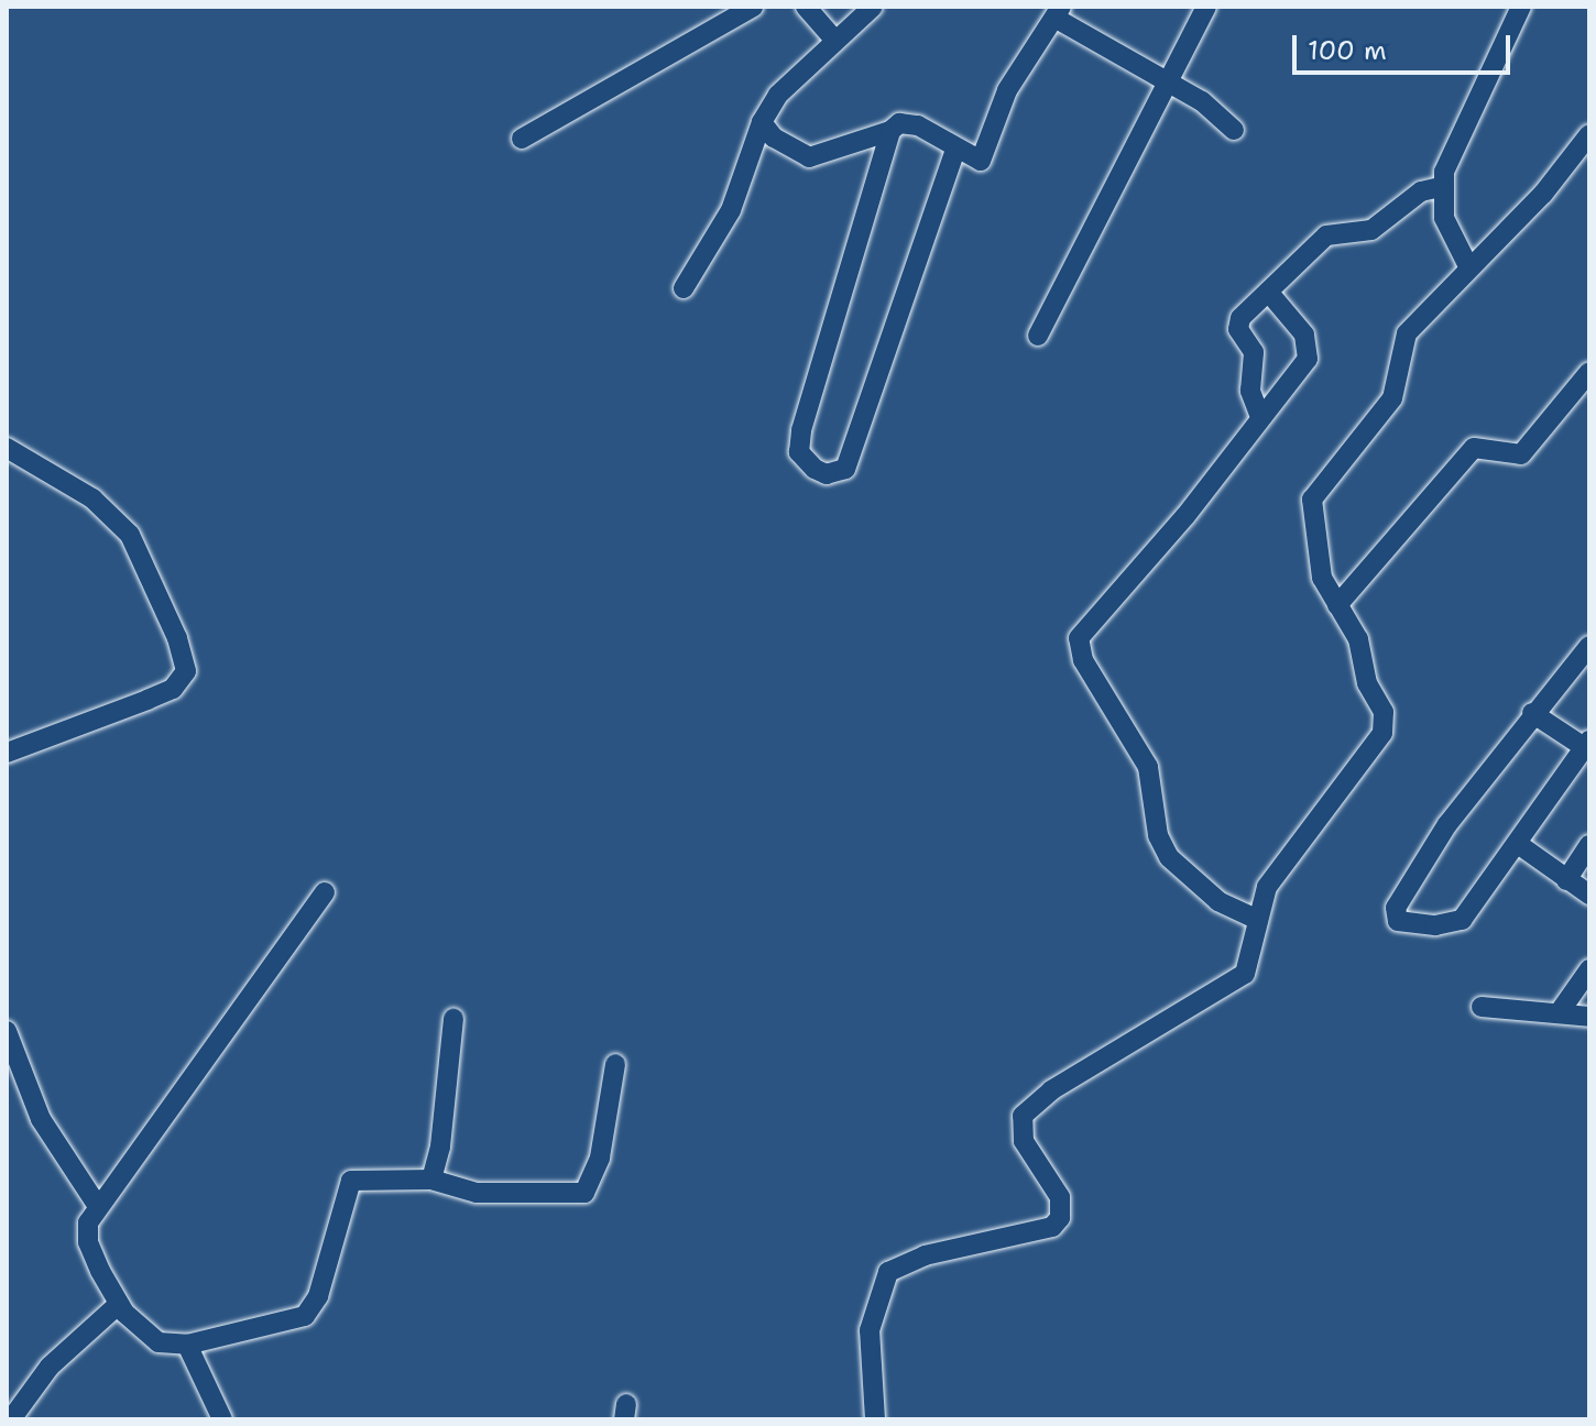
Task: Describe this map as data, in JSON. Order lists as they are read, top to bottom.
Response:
{
  "scale_bar": "100 m"
}
